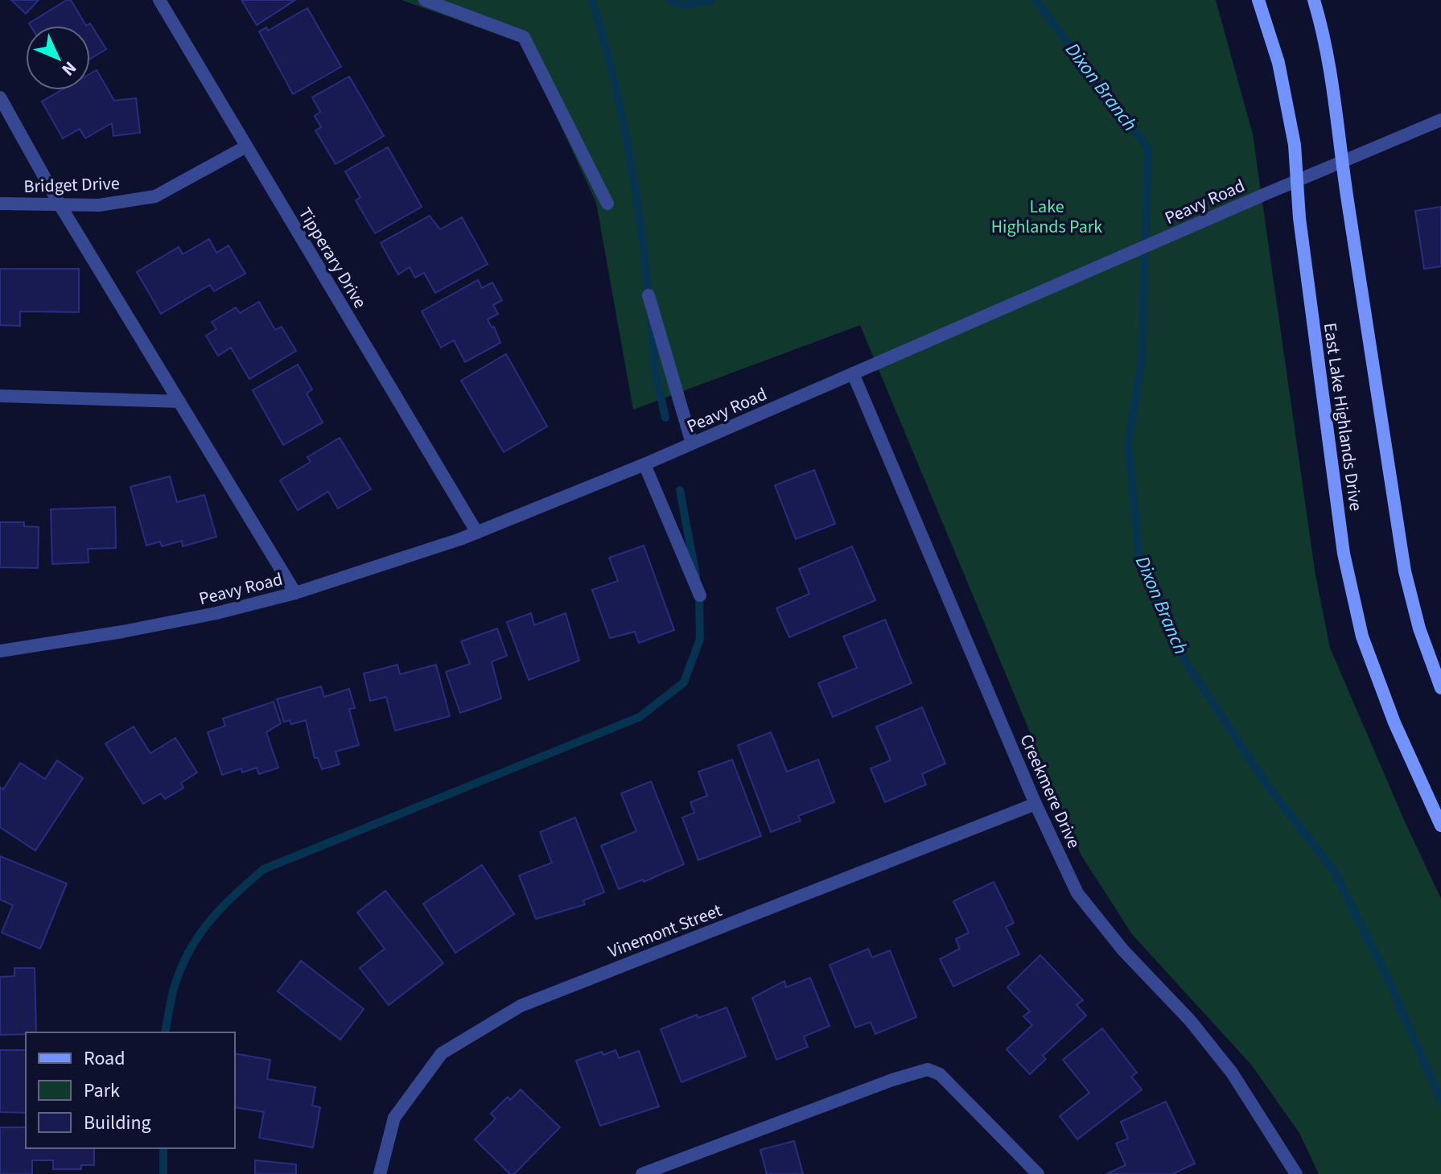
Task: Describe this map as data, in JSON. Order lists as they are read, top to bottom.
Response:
{
  "streets": {
    "main road": ["East Lake Highlands Drive"],
    "street": [
      "Bridget Drive",
      "Peavy Road",
      "Tipperary Drive",
      "Creekmere Drive",
      "Vinemont Street"
    ]
  },
  "crossings": [
    ["Bridget Drive", "Tipperary Drive"],
    ["Peavy Road", "Tipperary Drive"],
    ["Peavy Road", "East Lake Highlands Drive"],
    ["Peavy Road", "Creekmere Drive"],
    ["Creekmere Drive", "Vinemont Street"]
  ],
  "water": ["Dixon Branch"],
  "parks": ["Lake Highlands Park"],
  "legend": ["Road", "Park", "Building"],
  "north": "bottom right"
}
